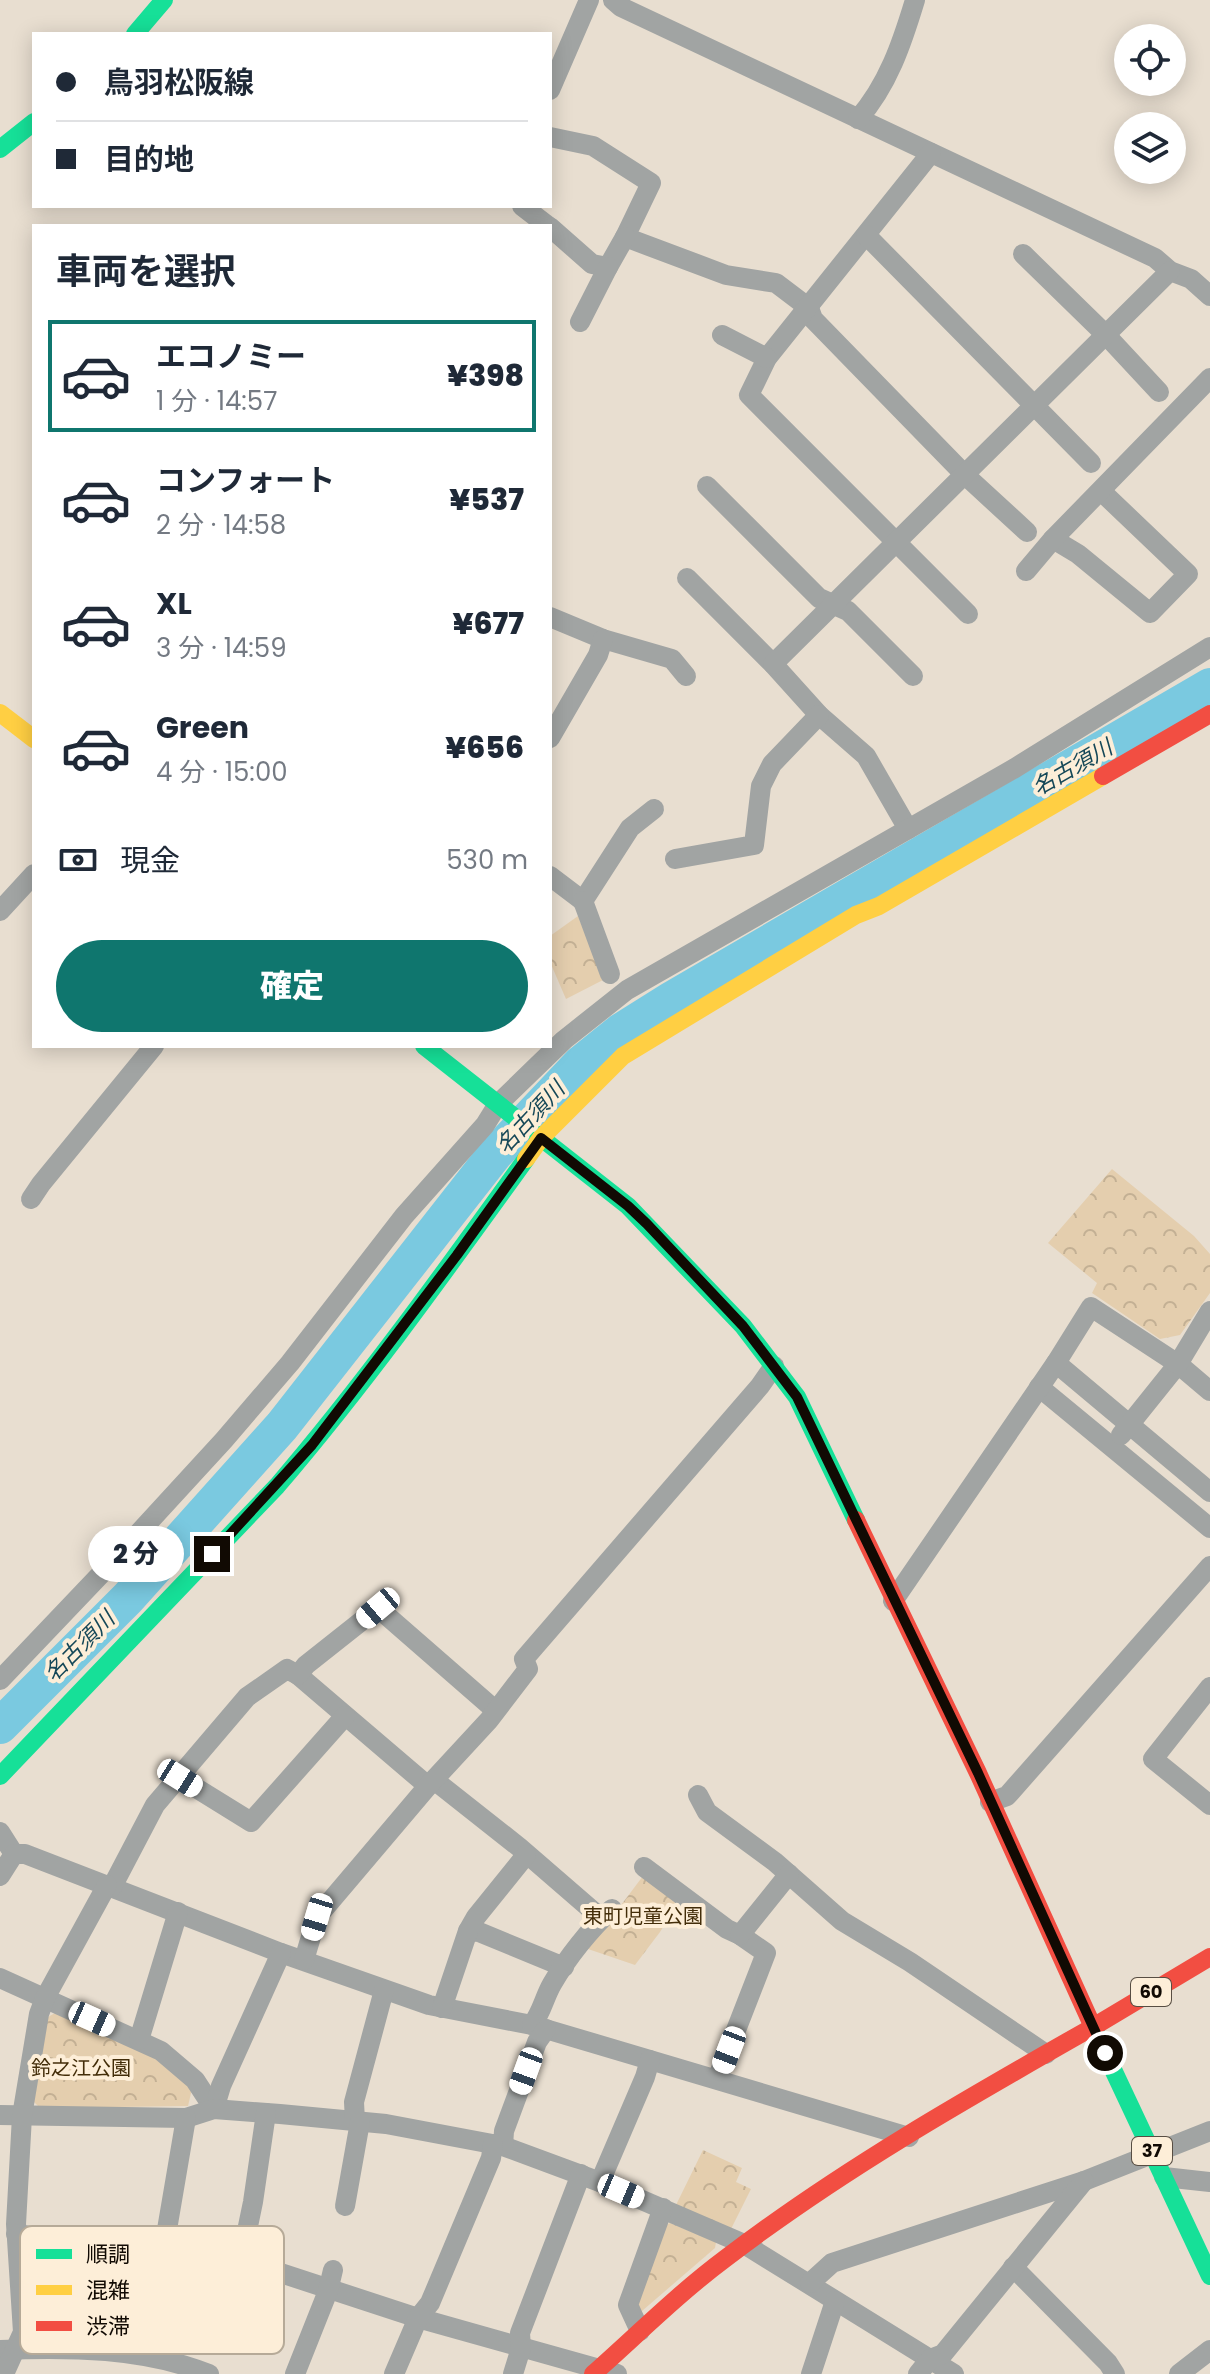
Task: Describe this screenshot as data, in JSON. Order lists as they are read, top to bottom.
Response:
{
  "streets": {
    "street": ["60", "37"]
  },
  "crossings": [
    ["60", "37"]
  ],
  "water": ["名古須川"],
  "parks": ["東町児童公園", "鈴之江公園"],
  "legend": ["順調", "混雑", "渋滞"],
  "page": {
    "banner": ["鳥羽松阪線", "目的地"],
    "heading": "車両を選択",
    "list": [
      {
        "name": "エコノミー",
        "note": "1 分 · 14:57",
        "value": "¥398"
      },
      {
        "name": "コンフォート",
        "note": "2 分 · 14:58",
        "value": "¥537"
      },
      {
        "name": "XL",
        "note": "3 分 · 14:59",
        "value": "¥677"
      },
      {
        "name": "Green",
        "note": "4 分 · 15:00",
        "value": "¥656"
      }
    ],
    "pay": ["現金", "530 m"],
    "buttons": "確定",
    "bubble": "2 分"
  }
}
